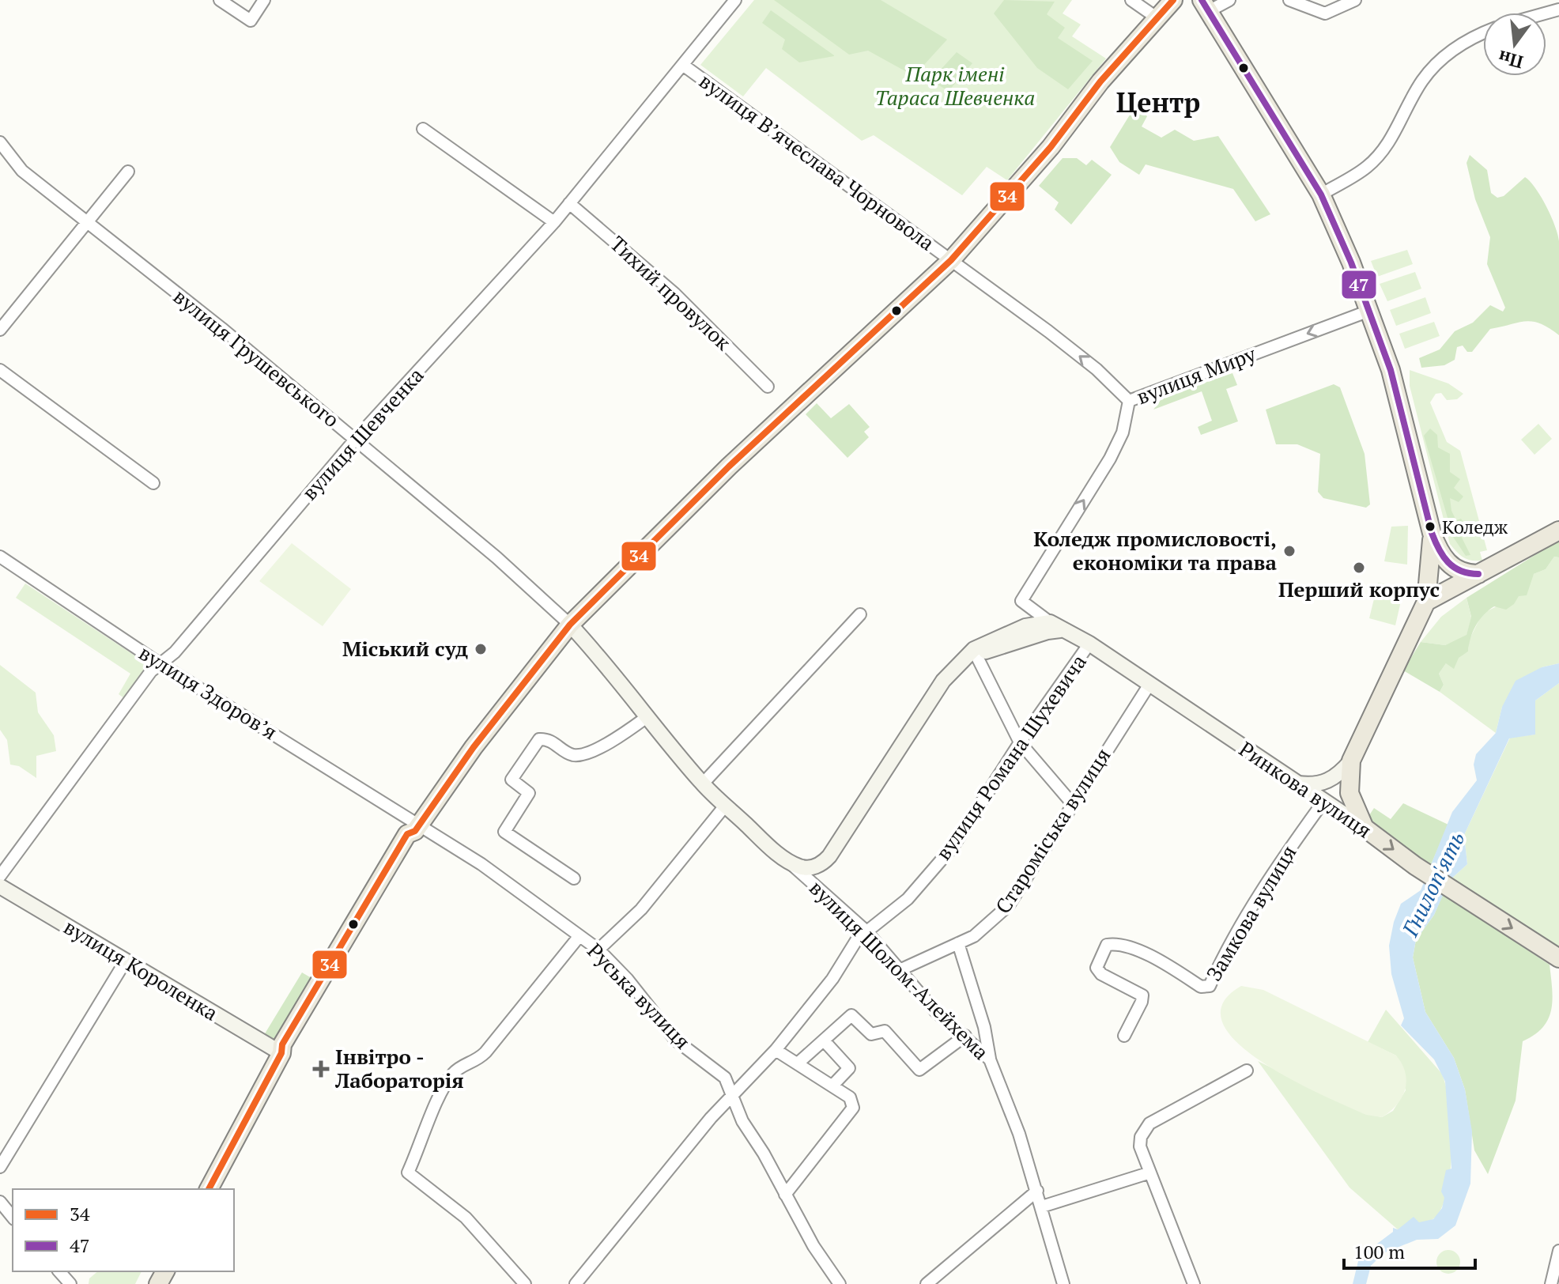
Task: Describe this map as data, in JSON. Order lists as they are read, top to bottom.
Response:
{
  "streets": {
    "main road": ["Ринкова вулиця", "вулиця Короленка", "вулиця Шолом-Алейхема"],
    "street": [
      "вулиця Вʼячеслава Чорновола",
      "Тихий провулок",
      "вулиця Грушевського",
      "вулиця Миру",
      "вулиця Шевченка",
      "вулиця Здоровʼя",
      "вулиця Романа Шухевича",
      "Староміська вулиця",
      "Замкова вулиця",
      "Руська вулиця"
    ]
  },
  "crossings": [
    ["вулиця Вʼячеслава Чорновола", "вулиця Миру"],
    ["вулиця Вʼячеслава Чорновола", "вулиця Шевченка"],
    ["Тихий провулок", "вулиця Шевченка"],
    ["вулиця Грушевського", "вулиця Шевченка"],
    ["вулиця Грушевського", "вулиця Шолом-Алейхема"],
    ["вулиця Миру", "Ринкова вулиця"],
    ["вулиця Шевченка", "вулиця Здоровʼя"],
    ["вулиця Здоровʼя", "Руська вулиця"],
    ["вулиця Романа Шухевича", "Ринкова вулиця"],
    ["вулиця Романа Шухевича", "вулиця Шолом-Алейхема"],
    ["вулиця Романа Шухевича", "Руська вулиця"],
    ["Ринкова вулиця", "Староміська вулиця"],
    ["Ринкова вулиця", "Замкова вулиця"],
    ["Староміська вулиця", "вулиця Шолом-Алейхема"]
  ],
  "one_way": ["вулиця Вʼячеслава Чорновола", "Ринкова вулиця"],
  "districts": ["Центр"],
  "water": ["Гнилоп'ять"],
  "parks": ["Парк імені Тараса Шевченка"],
  "places": {
    "other": [
      "Коледж",
      "Коледж промисловості, економіки та права",
      "Перший корпус",
      "Міський суд"
    ],
    "health": ["Інвітро - Лабораторія"]
  },
  "lines": ["transit line 34", "transit line 47"],
  "legend": ["34", "47"],
  "scale_bar": "100 m",
  "north": "bottom"
}
